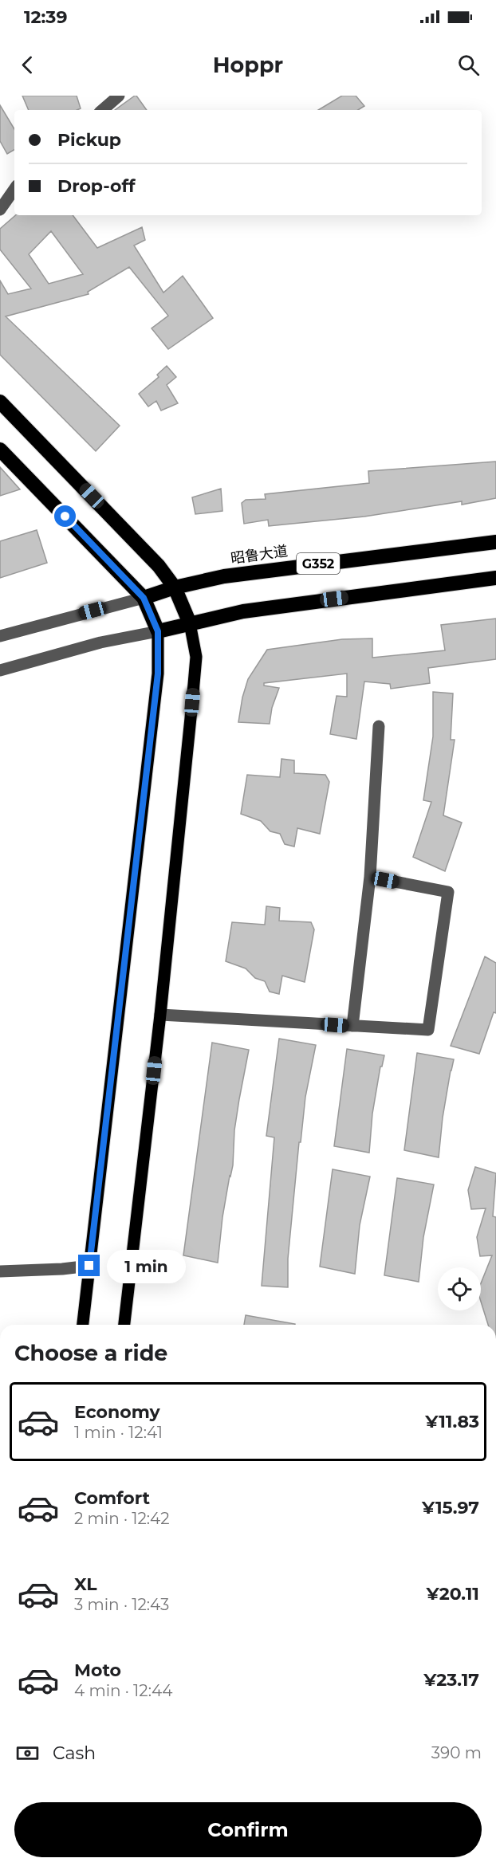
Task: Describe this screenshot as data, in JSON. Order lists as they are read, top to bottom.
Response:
{
  "streets": {
    "highway": ["昭鲁大道", "G352"]
  },
  "page": {
    "status": "12:39",
    "header": "Hoppr",
    "banner": ["Pickup", "Drop-off"],
    "bubble": "1 min",
    "heading": "Choose a ride",
    "list": [
      {
        "name": "Economy",
        "note": "1 min · 12:41",
        "value": "¥11.83"
      },
      {
        "name": "Comfort",
        "note": "2 min · 12:42",
        "value": "¥15.97"
      },
      {
        "name": "XL",
        "note": "3 min · 12:43",
        "value": "¥20.11"
      },
      {
        "name": "Moto",
        "note": "4 min · 12:44",
        "value": "¥23.17"
      }
    ],
    "pay": ["Cash", "390 m"],
    "buttons": "Confirm"
  }
}
